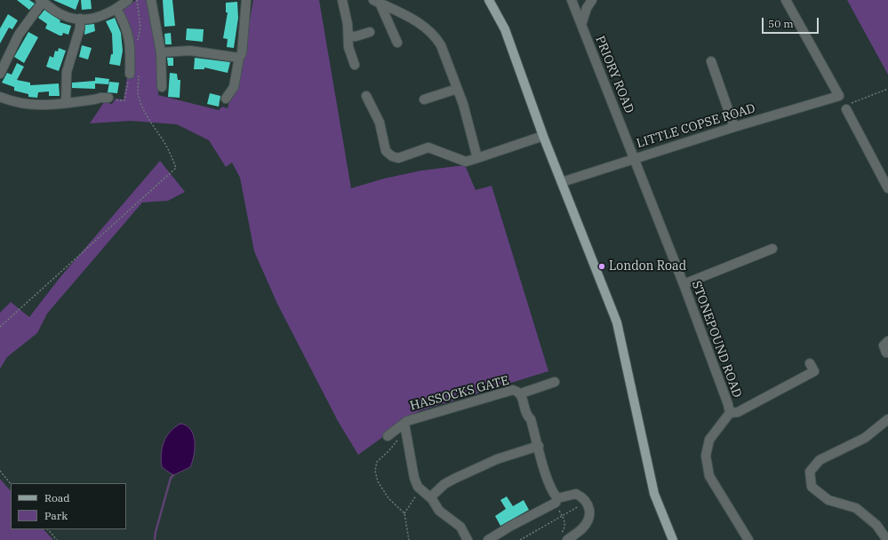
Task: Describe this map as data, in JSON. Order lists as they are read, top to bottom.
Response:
{
  "streets": {
    "street": [
      "PRIORY ROAD",
      "LITTLE COPSE ROAD",
      "STONEPOUND ROAD",
      "HASSOCKS GATE"
    ]
  },
  "crossings": [
    ["PRIORY ROAD", "LITTLE COPSE ROAD"],
    ["PRIORY ROAD", "STONEPOUND ROAD"],
    ["LITTLE COPSE ROAD", "STONEPOUND ROAD"]
  ],
  "places": ["London Road"],
  "legend": ["Road", "Park"],
  "scale_bar": "50 m"
}
